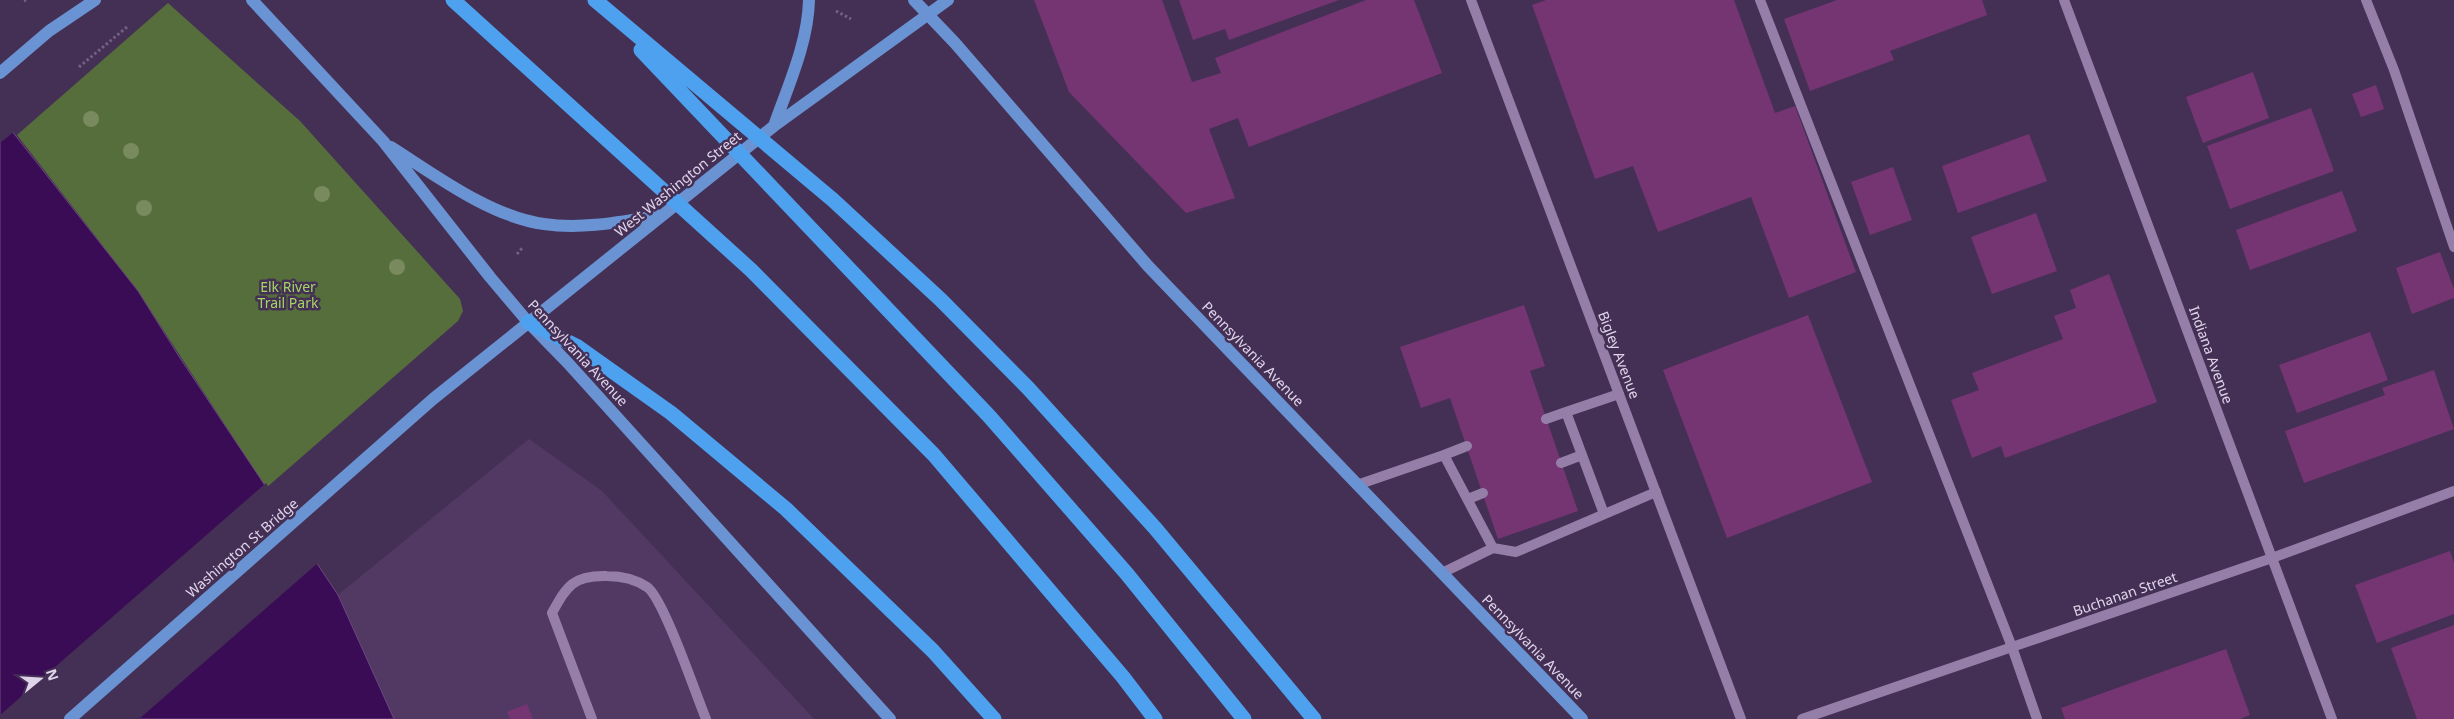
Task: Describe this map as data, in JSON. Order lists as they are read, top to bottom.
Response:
{
  "streets": {
    "main road": ["West Washington Street", "Pennsylvania Avenue", "Washington St Bridge"],
    "street": ["Bigley Avenue", "Indiana Avenue", "Buchanan Street"]
  },
  "crossings": [
    ["West Washington Street", "Pennsylvania Avenue"],
    ["West Washington Street", "Washington St Bridge"],
    ["Indiana Avenue", "Buchanan Street"]
  ],
  "parks": ["Elk River Trail Park"],
  "north": "right"
}
